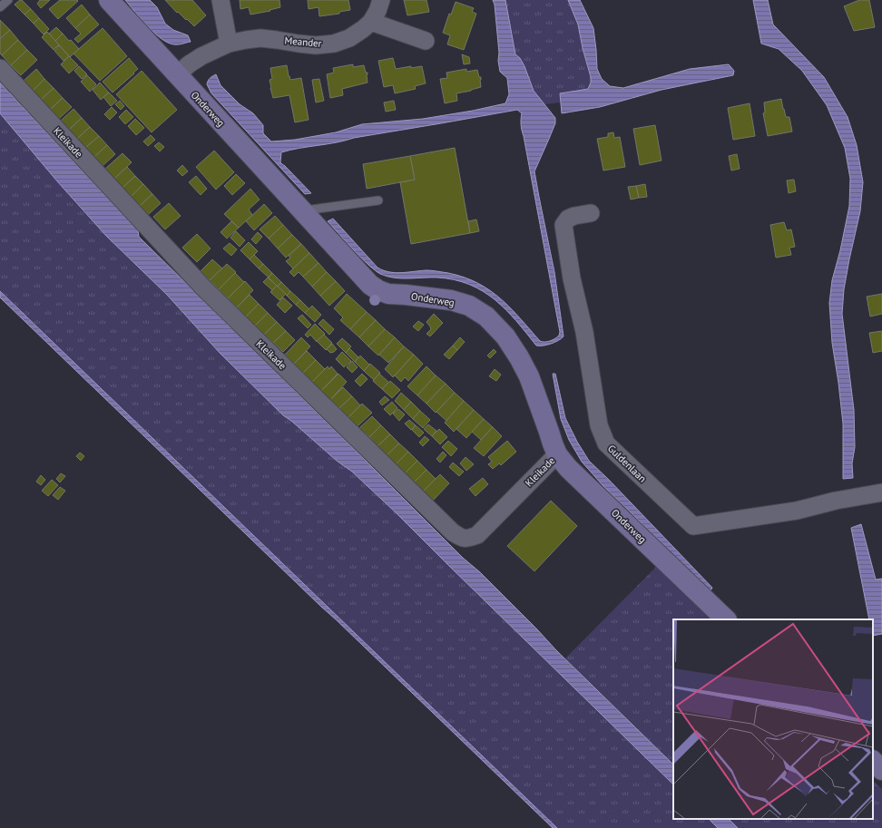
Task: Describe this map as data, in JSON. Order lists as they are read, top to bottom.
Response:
{
  "streets": {
    "street": [
      "Meander",
      "Onderweg",
      "Kleikade",
      "Guldenlaan"
    ]
  },
  "crossings": [
    ["Meander", "Onderweg"],
    ["Onderweg", "Kleikade"]
  ]
}
